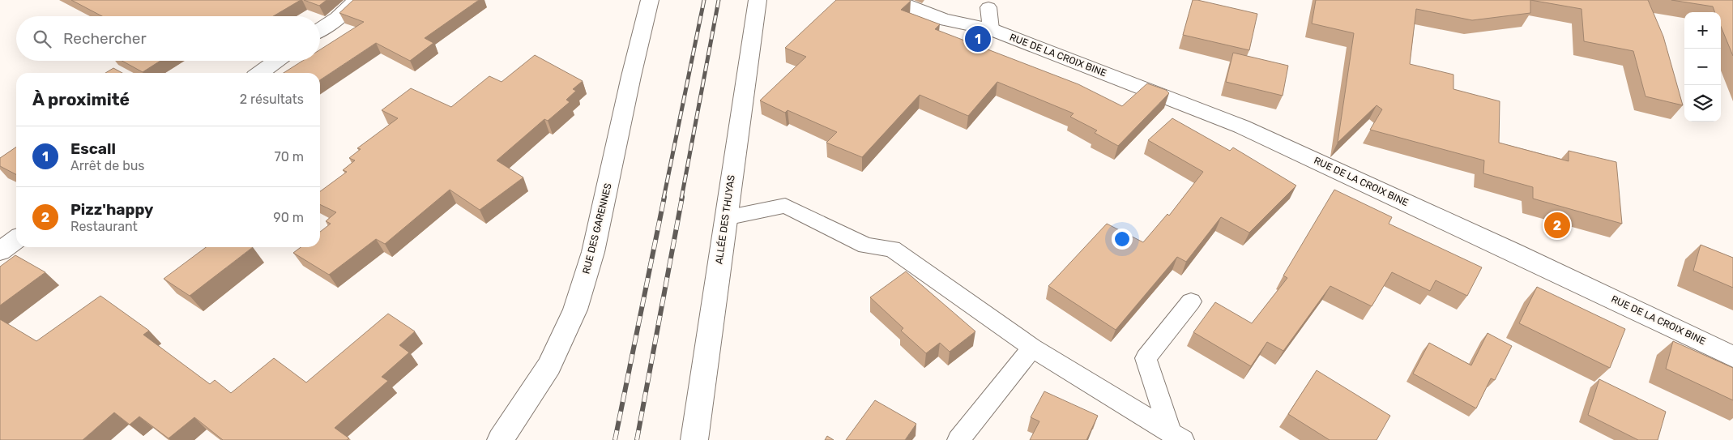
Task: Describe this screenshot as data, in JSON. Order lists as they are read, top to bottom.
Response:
{
  "streets": {
    "street": ["RUE DE LA CROIX BINE", "ALLÉE DES THUYAS", "RUE DES GARENNES"]
  },
  "page": {
    "map_buttons": ["+", "−"],
    "search": "Rechercher",
    "pins": ["1", "2"],
    "heading": ["À proximité", "2 résultats"],
    "list": [
      {
        "mark": "1",
        "name": "Escall",
        "note": "Arrêt de bus",
        "value": "70 m"
      },
      {
        "mark": "2",
        "name": "Pizz'happy",
        "note": "Restaurant",
        "value": "90 m"
      }
    ]
  }
}
